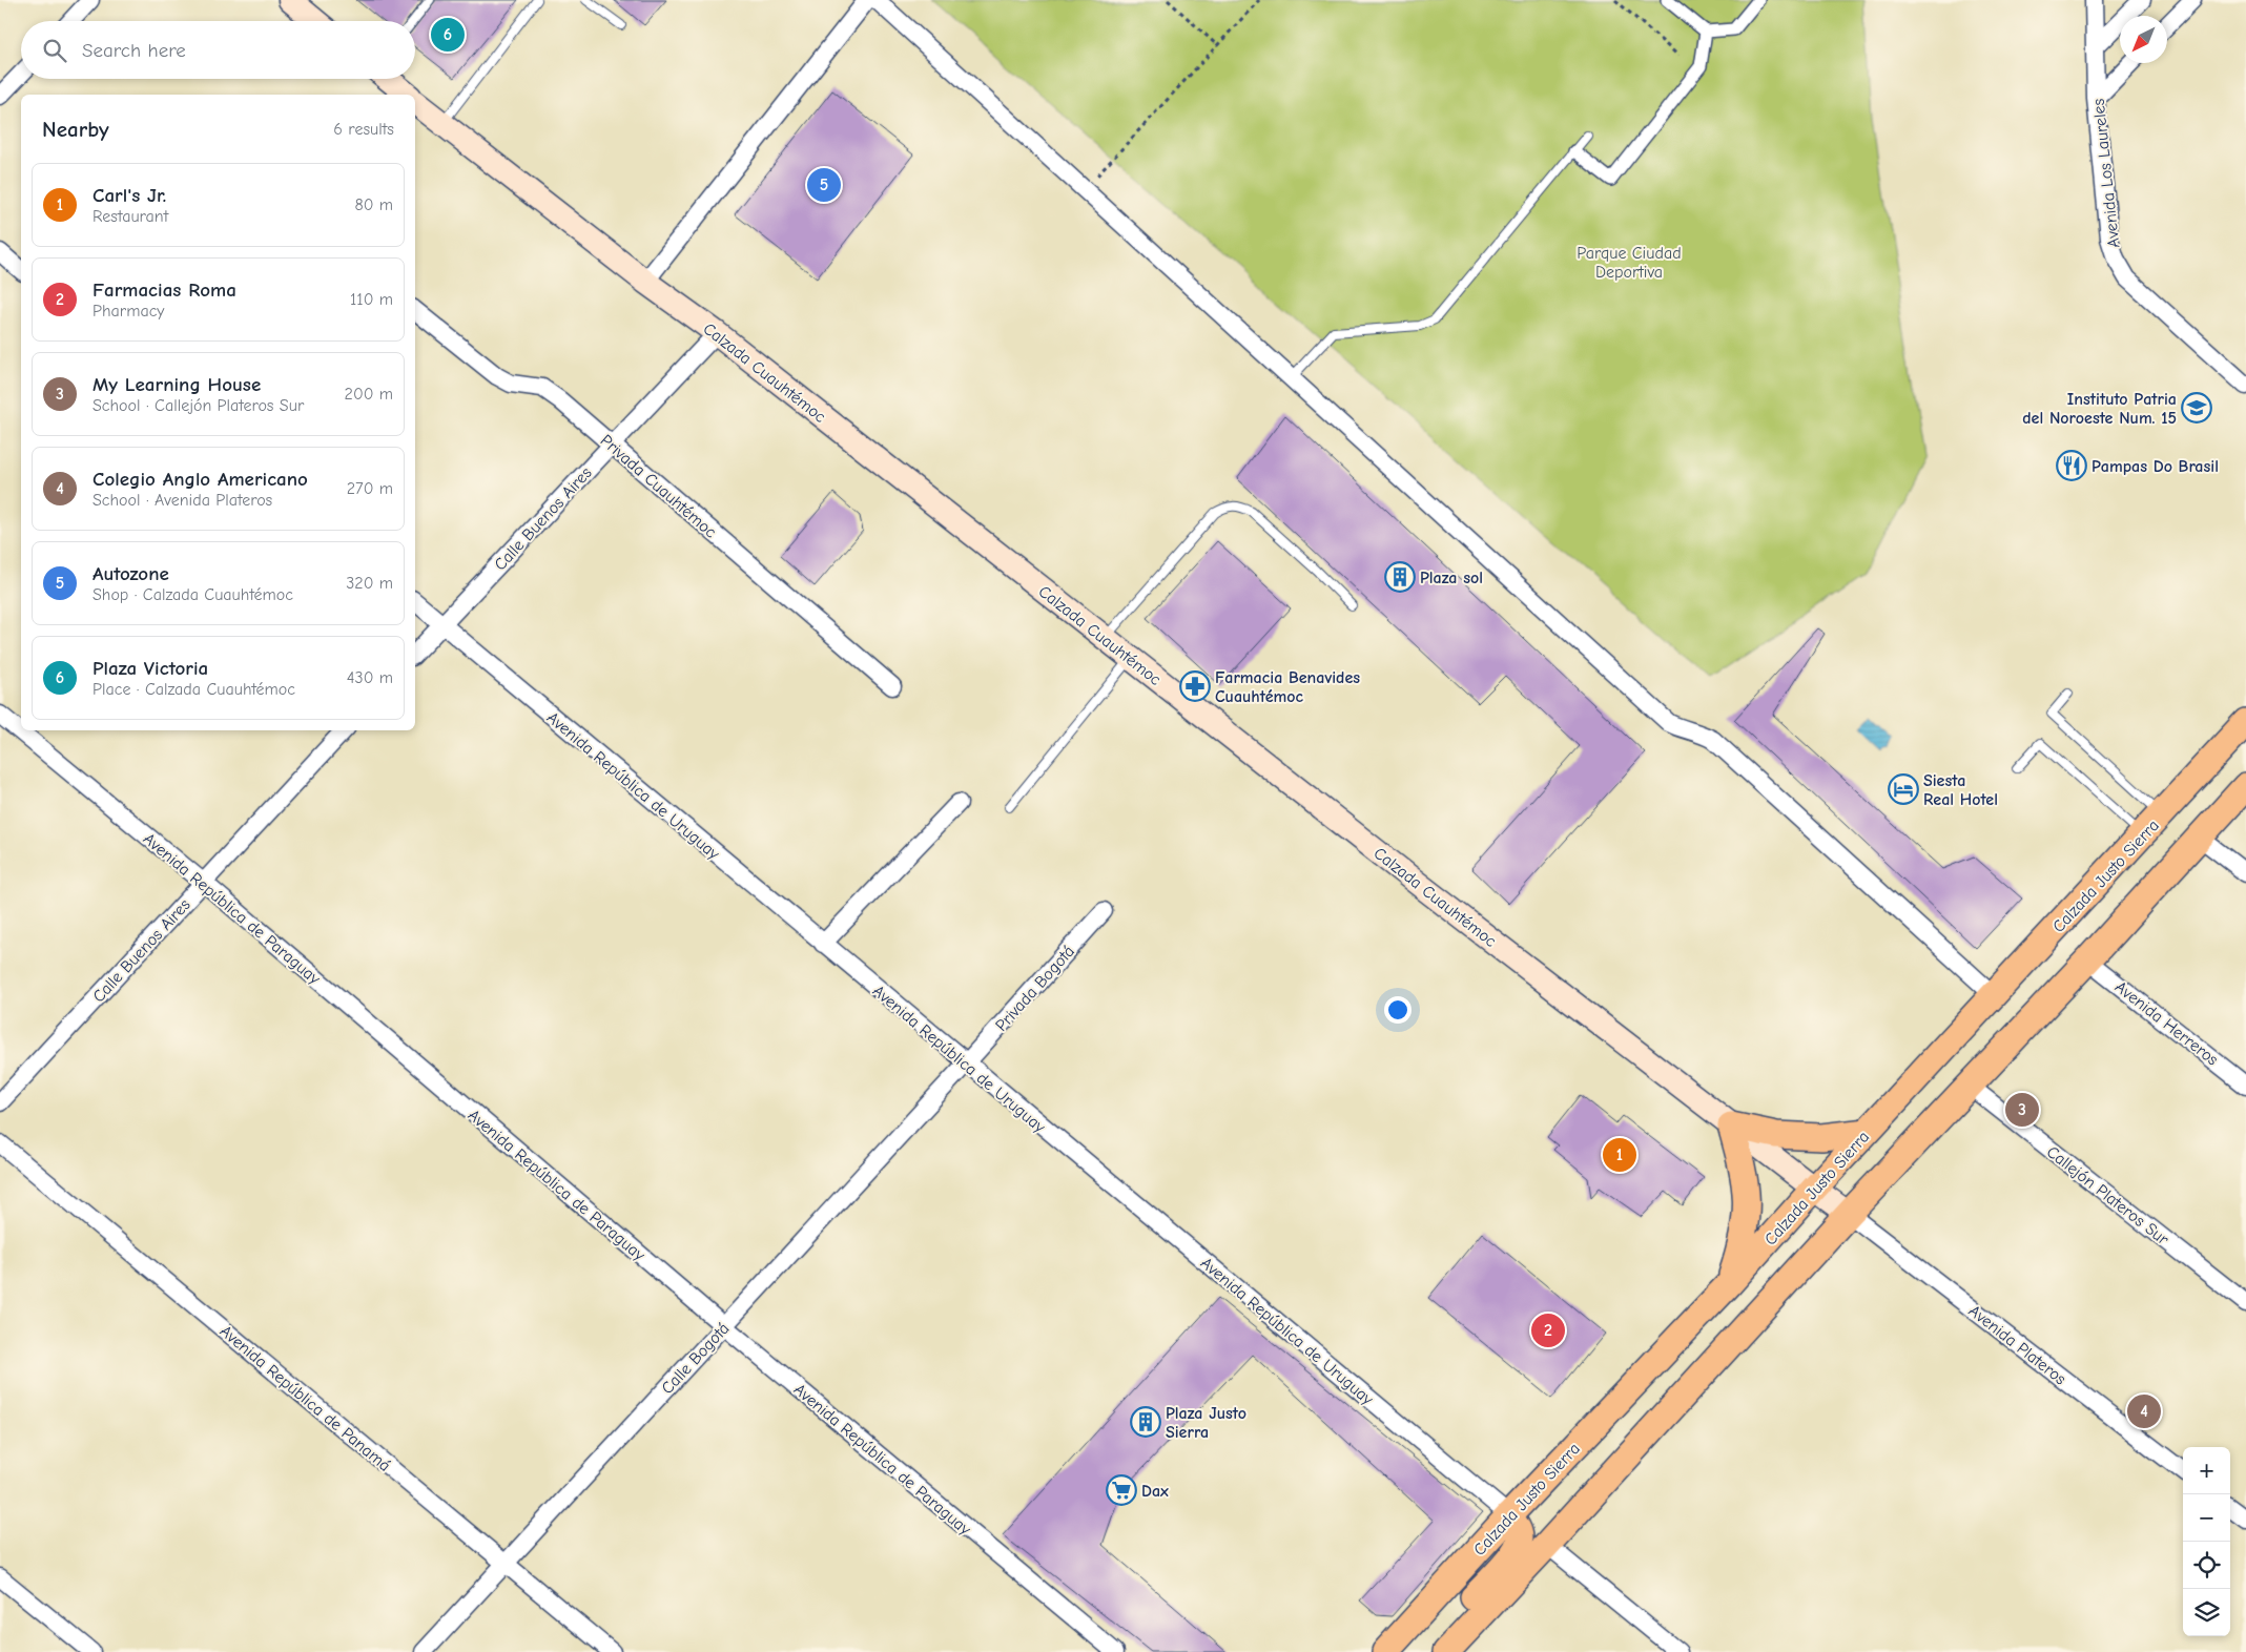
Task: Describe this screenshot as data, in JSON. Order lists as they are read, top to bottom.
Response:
{
  "streets": {
    "main road": ["Calzada Cuauhtémoc", "Calzada Justo Sierra"],
    "street": [
      "Avenida Los Laureles",
      "Privada Cuauhtémoc",
      "Calle Buenos Aires",
      "Avenida República de Uruguay",
      "Avenida República de Paraguay",
      "Privada Bogotá",
      "Avenida Herreros",
      "Callejón Plateros Sur",
      "Avenida Plateros",
      "Calle Bogotá",
      "Avenida República de Panamá"
    ]
  },
  "crossings": [
    ["Calzada Cuauhtémoc", "Calle Buenos Aires"],
    ["Calzada Cuauhtémoc", "Calzada Justo Sierra"],
    ["Calzada Cuauhtémoc", "Avenida Plateros"],
    ["Privada Cuauhtémoc", "Calle Buenos Aires"],
    ["Calle Buenos Aires", "Avenida República de Uruguay"],
    ["Calle Buenos Aires", "Avenida República de Paraguay"],
    ["Avenida República de Uruguay", "Calzada Justo Sierra"],
    ["Avenida República de Uruguay", "Privada Bogotá"],
    ["Avenida República de Uruguay", "Calle Bogotá"],
    ["Avenida República de Paraguay", "Calle Bogotá"],
    ["Privada Bogotá", "Calle Bogotá"],
    ["Calle Bogotá", "Avenida República de Panamá"]
  ],
  "parks": ["Parque Ciudad Deportiva"],
  "places": {
    "school or university": ["Instituto Patria del Noroeste Num. 15"],
    "restaurant": ["Pampas Do Brasil"],
    "building": ["Plaza sol", "Plaza Justo Sierra"],
    "pharmacy": ["Farmacia Benavides Cuauhtémoc"],
    "hotel": ["Siesta Real Hotel"],
    "supermarket": ["Dax"]
  },
  "north": "bottom left",
  "page": {
    "pins": [
      "6",
      "5",
      "3",
      "1",
      "2",
      "4"
    ],
    "search": "Search here",
    "heading": ["Nearby", "6 results"],
    "list": [
      {
        "mark": "1",
        "name": "Carl's Jr.",
        "note": "Restaurant",
        "value": "80 m"
      },
      {
        "mark": "2",
        "name": "Farmacias Roma",
        "note": "Pharmacy",
        "value": "110 m"
      },
      {
        "mark": "3",
        "name": "My Learning House",
        "note": "School · Callejón Plateros Sur",
        "value": "200 m"
      },
      {
        "mark": "4",
        "name": "Colegio Anglo Americano",
        "note": "School · Avenida Plateros",
        "value": "270 m"
      },
      {
        "mark": "5",
        "name": "Autozone",
        "note": "Shop · Calzada Cuauhtémoc",
        "value": "320 m"
      },
      {
        "mark": "6",
        "name": "Plaza Victoria",
        "note": "Place · Calzada Cuauhtémoc",
        "value": "430 m"
      }
    ],
    "map_buttons": ["+", "−"]
  }
}
